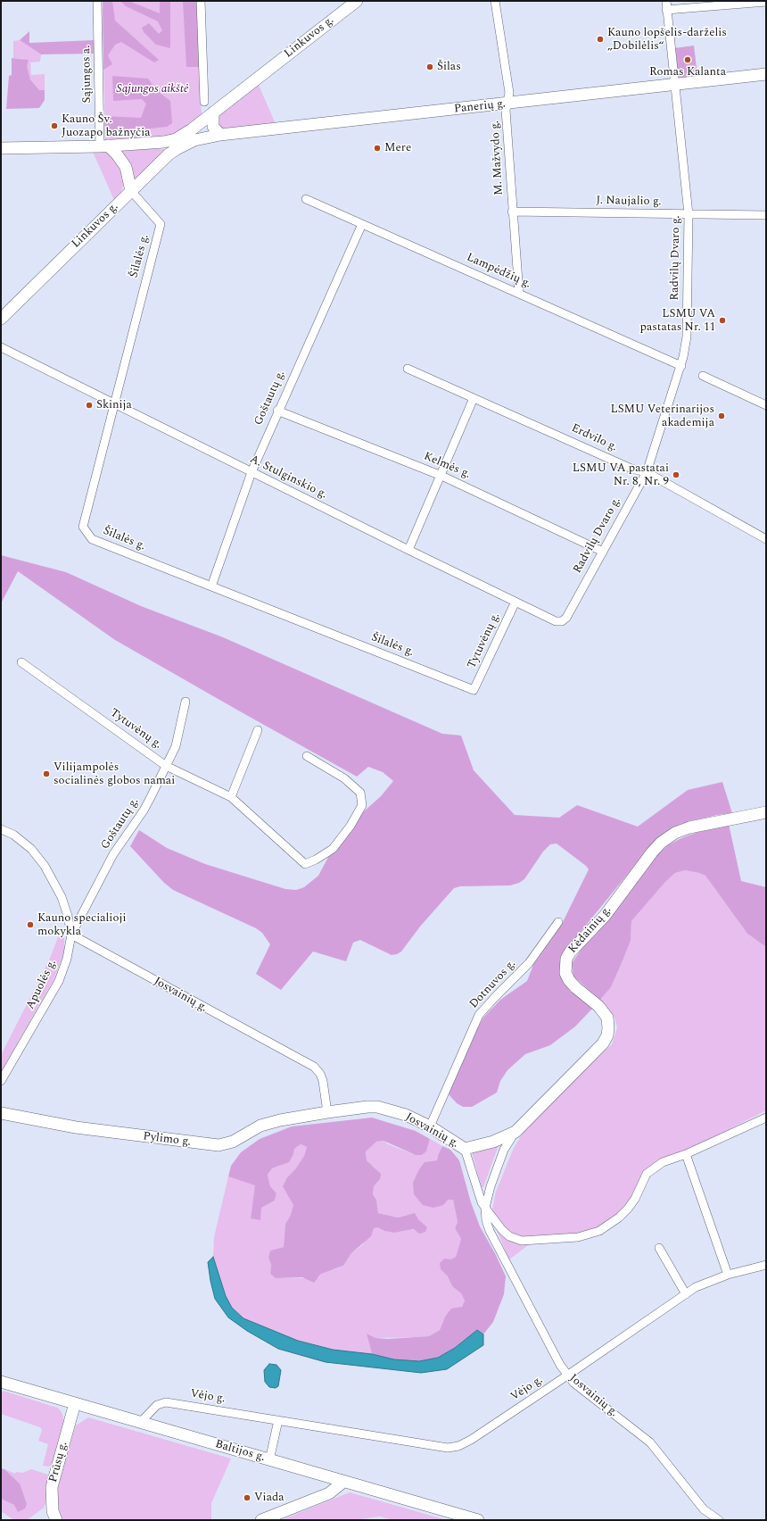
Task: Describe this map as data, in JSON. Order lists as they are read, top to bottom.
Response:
{
  "streets": {
    "street": [
      "Linkuvos g.",
      "Sąjungos a.",
      "Panerių g.",
      "M. Mažvydo g.",
      "J. Naujalio g.",
      "Šilalės g.",
      "Radvilų Dvaro g.",
      "Lampėdžių g.",
      "Goštautų g.",
      "Erdvilo g.",
      "Kelmės g.",
      "A. Stulginskio g.",
      "Tytuvėnų g.",
      "Kėdainių g.",
      "Apuolės g.",
      "Dotnuvos g.",
      "Josvainių g.",
      "Pylimo g.",
      "Vėjo g.",
      "Baltijos g.",
      "Prūsų g."
    ]
  },
  "crossings": [
    ["Linkuvos g.", "Sąjungos a."],
    ["Linkuvos g.", "Panerių g."],
    ["Linkuvos g.", "Šilalės g."],
    ["Panerių g.", "M. Mažvydo g."],
    ["Panerių g.", "Radvilų Dvaro g."],
    ["M. Mažvydo g.", "J. Naujalio g."],
    ["M. Mažvydo g.", "Lampėdžių g."],
    ["J. Naujalio g.", "Radvilų Dvaro g."],
    ["Šilalės g.", "Goštautų g."],
    ["Šilalės g.", "A. Stulginskio g."],
    ["Šilalės g.", "Tytuvėnų g."],
    ["Radvilų Dvaro g.", "Lampėdžių g."],
    ["Radvilų Dvaro g.", "Erdvilo g."],
    ["Radvilų Dvaro g.", "Kelmės g."],
    ["Radvilų Dvaro g.", "A. Stulginskio g."],
    ["Lampėdžių g.", "Goštautų g."],
    ["Goštautų g.", "Kelmės g."],
    ["Goštautų g.", "A. Stulginskio g."],
    ["Goštautų g.", "Tytuvėnų g."],
    ["Goštautų g.", "Apuolės g."],
    ["Goštautų g.", "Josvainių g."],
    ["A. Stulginskio g.", "Tytuvėnų g."],
    ["Apuolės g.", "Josvainių g."],
    ["Dotnuvos g.", "Josvainių g."],
    ["Josvainių g.", "Pylimo g."],
    ["Josvainių g.", "Vėjo g."],
    ["Vėjo g.", "Baltijos g."],
    ["Baltijos g.", "Prūsų g."]
  ],
  "parks": ["Sąjungos aikštė"],
  "places": [
    "Kauno lopšelis-darželis „Dobilėlis“",
    "Romas Kalanta",
    "Šilas",
    "Kauno Šv. Juozapo bažnyčia",
    "Mere",
    "LSMU VA pastatas Nr. 11",
    "Skinija",
    "LSMU Veterinarijos akademija",
    "LSMU VA pastatai Nr. 8, Nr. 9",
    "Vilijampolės socialinės globos namai",
    "Kauno specialioji mokykla",
    "Viada"
  ]
}
